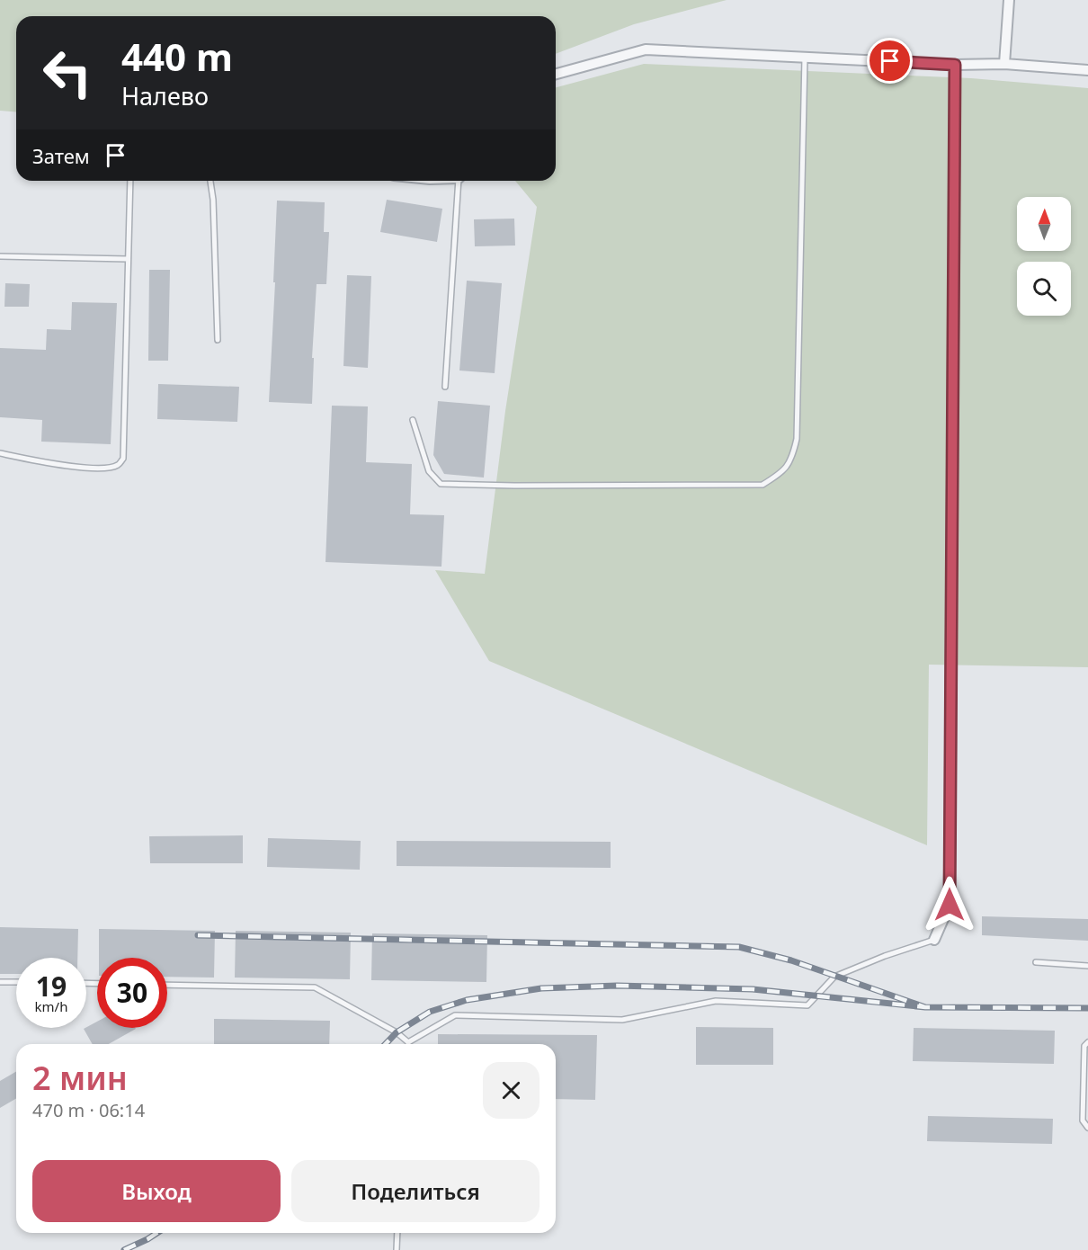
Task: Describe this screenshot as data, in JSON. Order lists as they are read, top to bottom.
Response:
{
  "north": "top",
  "page": {
    "turn": ["440 m", "Налево"],
    "then": "Затем",
    "speed": "19 km/h",
    "limit": "30",
    "heading": ["2 мин", "470 m · 06:14"],
    "buttons": ["Выход", "Поделиться"]
  }
}
